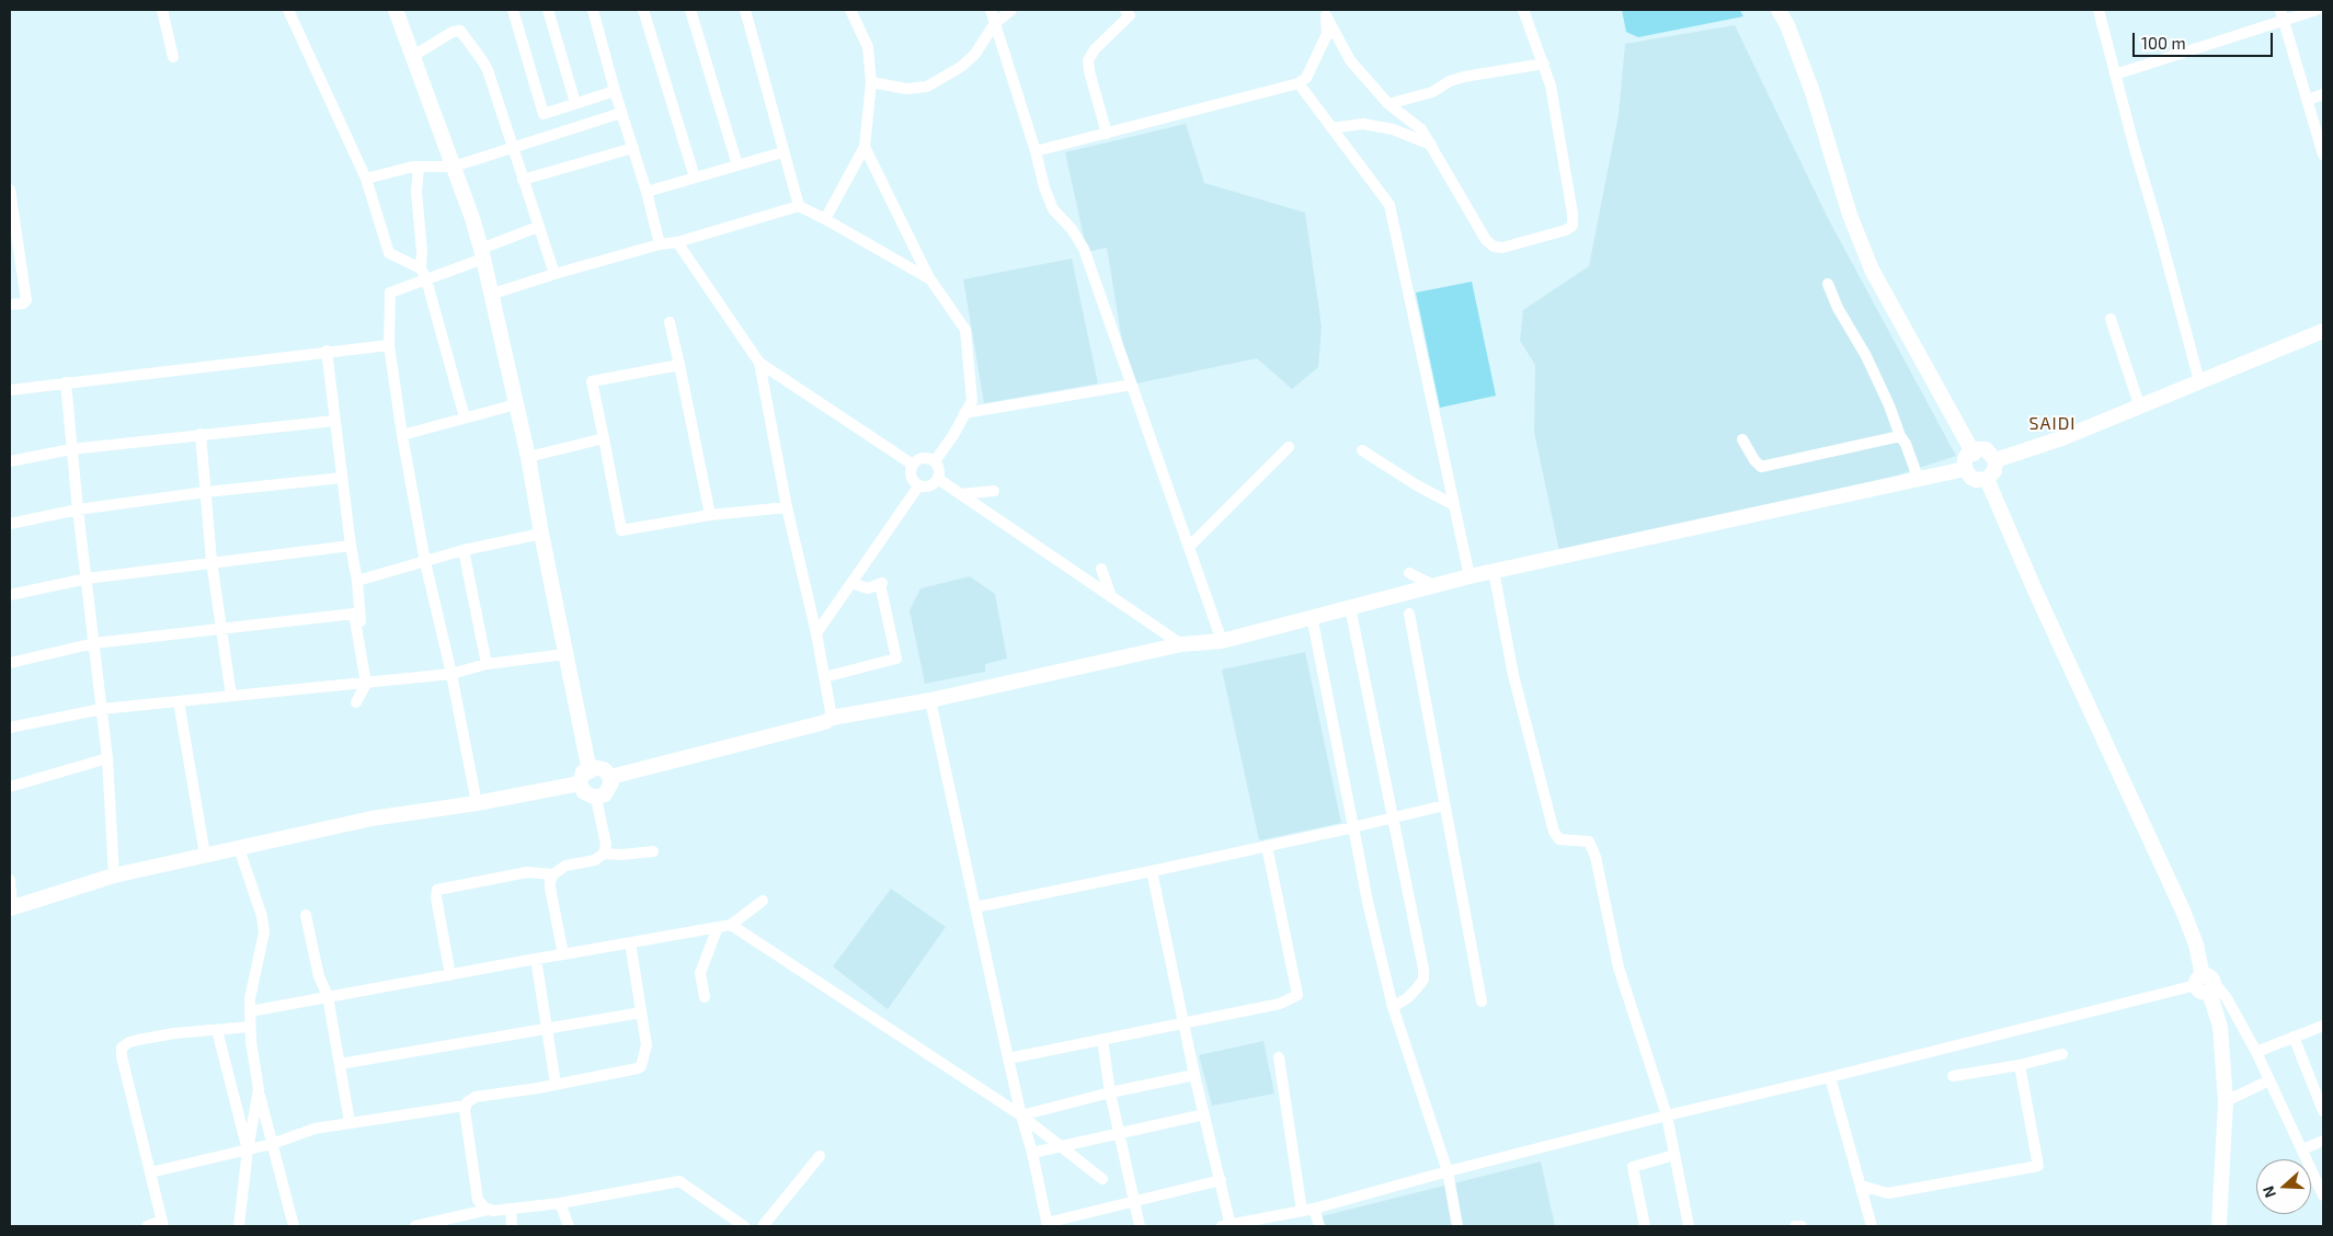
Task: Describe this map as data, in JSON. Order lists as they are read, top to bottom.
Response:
{
  "districts": ["SAIDI"],
  "scale_bar": "100 m",
  "north": "left"
}
